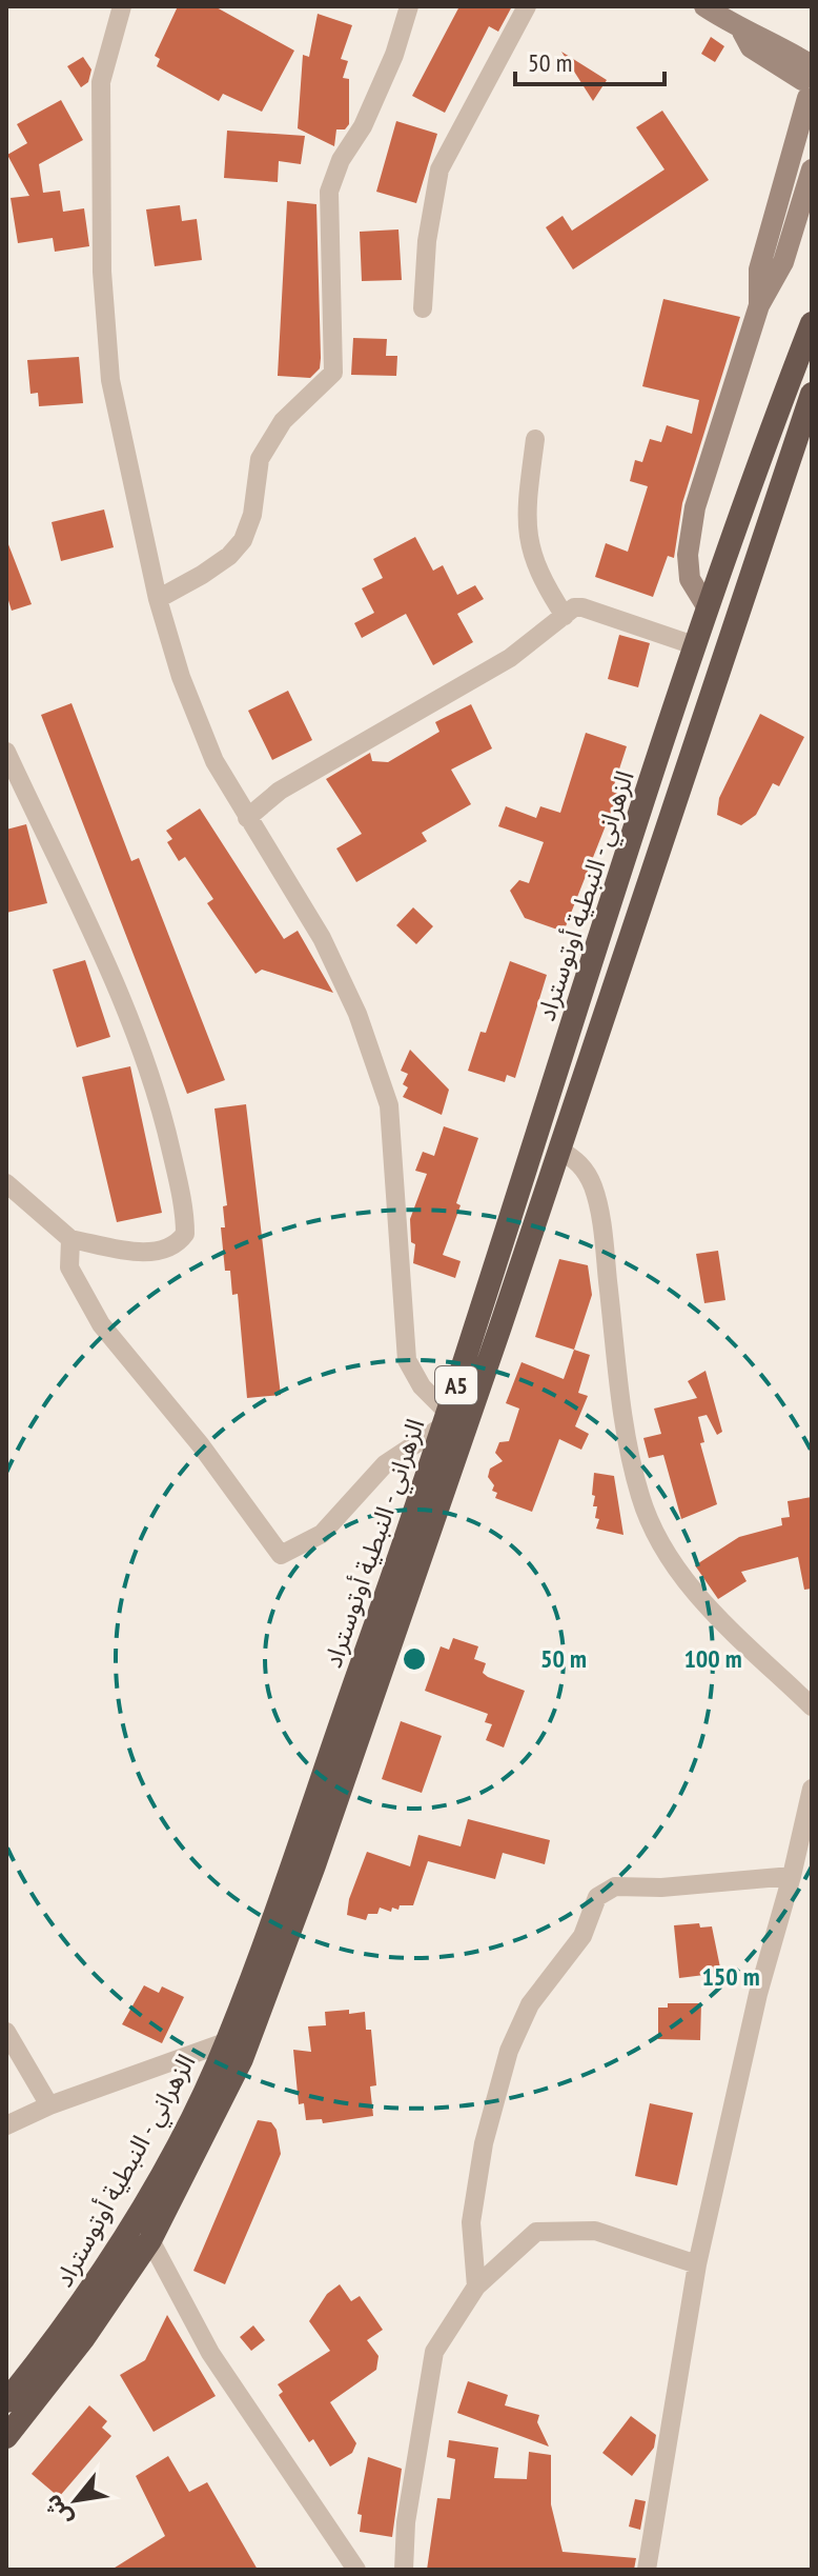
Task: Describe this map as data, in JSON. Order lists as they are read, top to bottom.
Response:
{
  "streets": {
    "highway": ["الزهراني - النبطية أوتوستراد", "A5"]
  },
  "scale_bar": "50 m",
  "north": "bottom left",
  "rings": ["50 m", "100 m", "150 m"]
}
